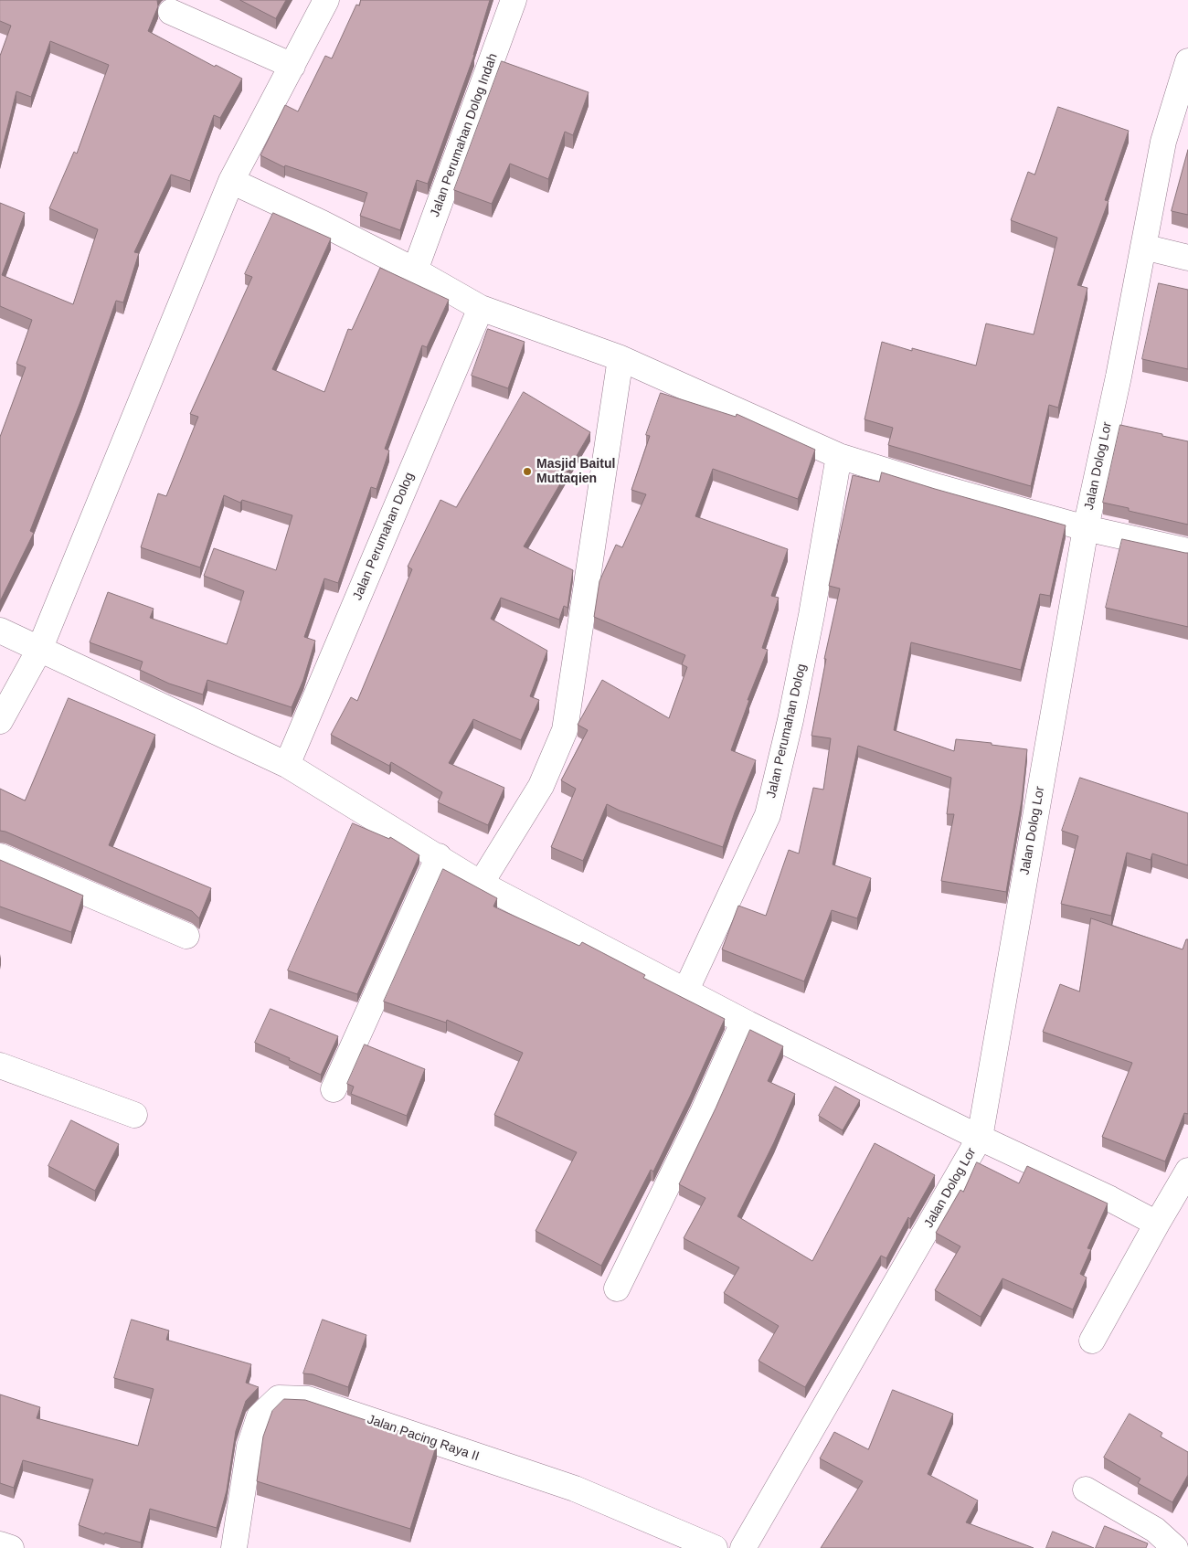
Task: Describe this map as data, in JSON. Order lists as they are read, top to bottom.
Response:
{
  "streets": {
    "street": [
      "Jalan Perumahan Dolog Indah",
      "Jalan Dolog Lor",
      "Jalan Perumahan Dolog",
      "Jalan Pacing Raya II"
    ]
  },
  "places": ["Masjid Baitul Muttaqien"]
}
